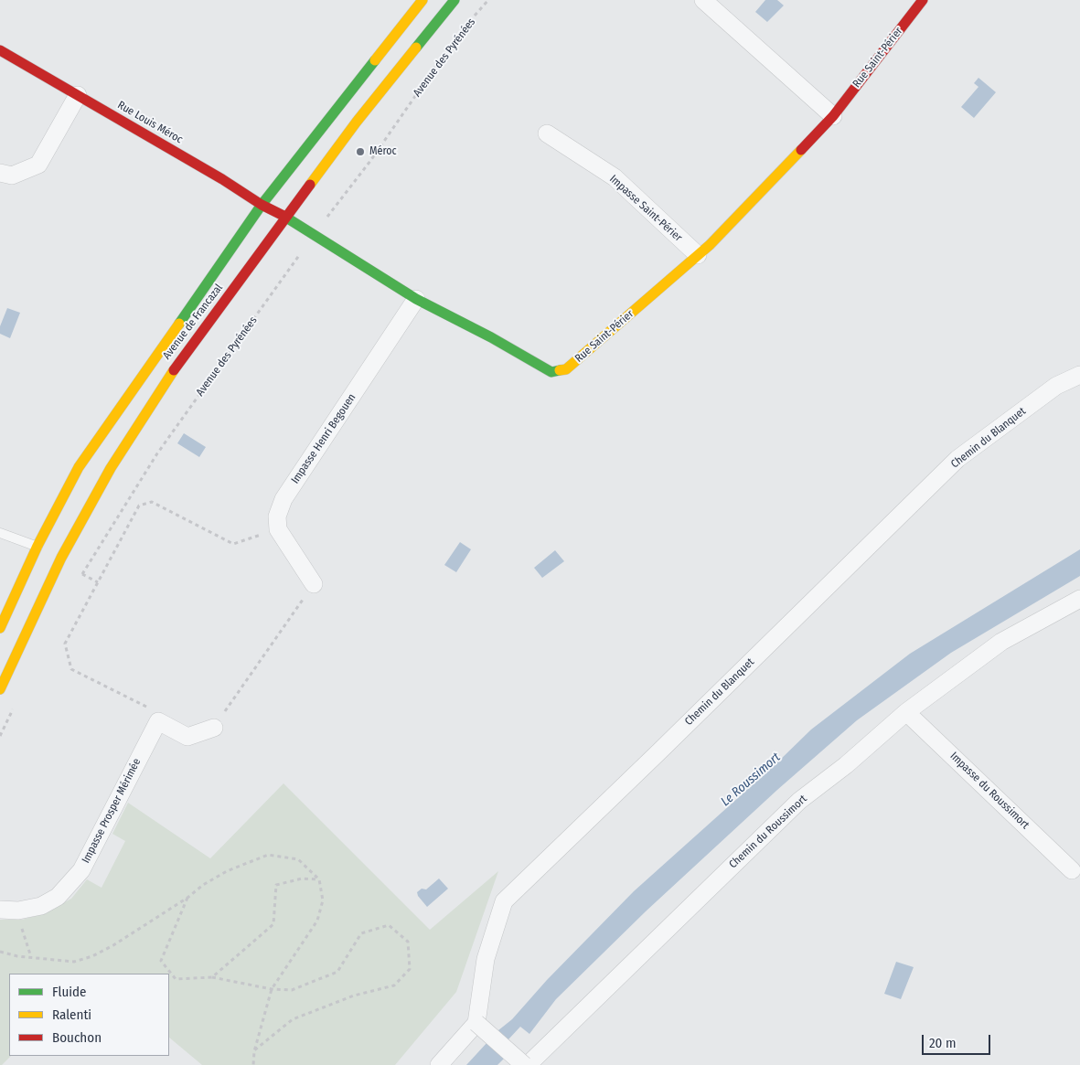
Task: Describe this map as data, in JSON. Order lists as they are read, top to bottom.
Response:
{
  "streets": {
    "main road": ["Rue Saint-Périer", "Rue Louis Méroc", "Avenue de Francazal"],
    "street": [
      "Impasse Saint-Périer",
      "Chemin du Blanquet",
      "Impasse Henri Begouen",
      "Impasse du Roussimort",
      "Impasse Prosper Mérimée",
      "Chemin du Roussimort"
    ],
    "path": ["Avenue des Pyrénées"]
  },
  "crossings": [
    ["Avenue des Pyrénées", "Rue Saint-Périer"],
    ["Rue Saint-Périer", "Rue Louis Méroc"],
    ["Rue Saint-Périer", "Impasse Saint-Périer"],
    ["Rue Saint-Périer", "Avenue de Francazal"],
    ["Rue Saint-Périer", "Impasse Henri Begouen"],
    ["Rue Louis Méroc", "Avenue de Francazal"],
    ["Impasse du Roussimort", "Chemin du Roussimort"]
  ],
  "water": ["Le Roussimort"],
  "places": ["Méroc"],
  "legend": ["Fluide", "Ralenti", "Bouchon"],
  "scale_bar": "20 m"
}
